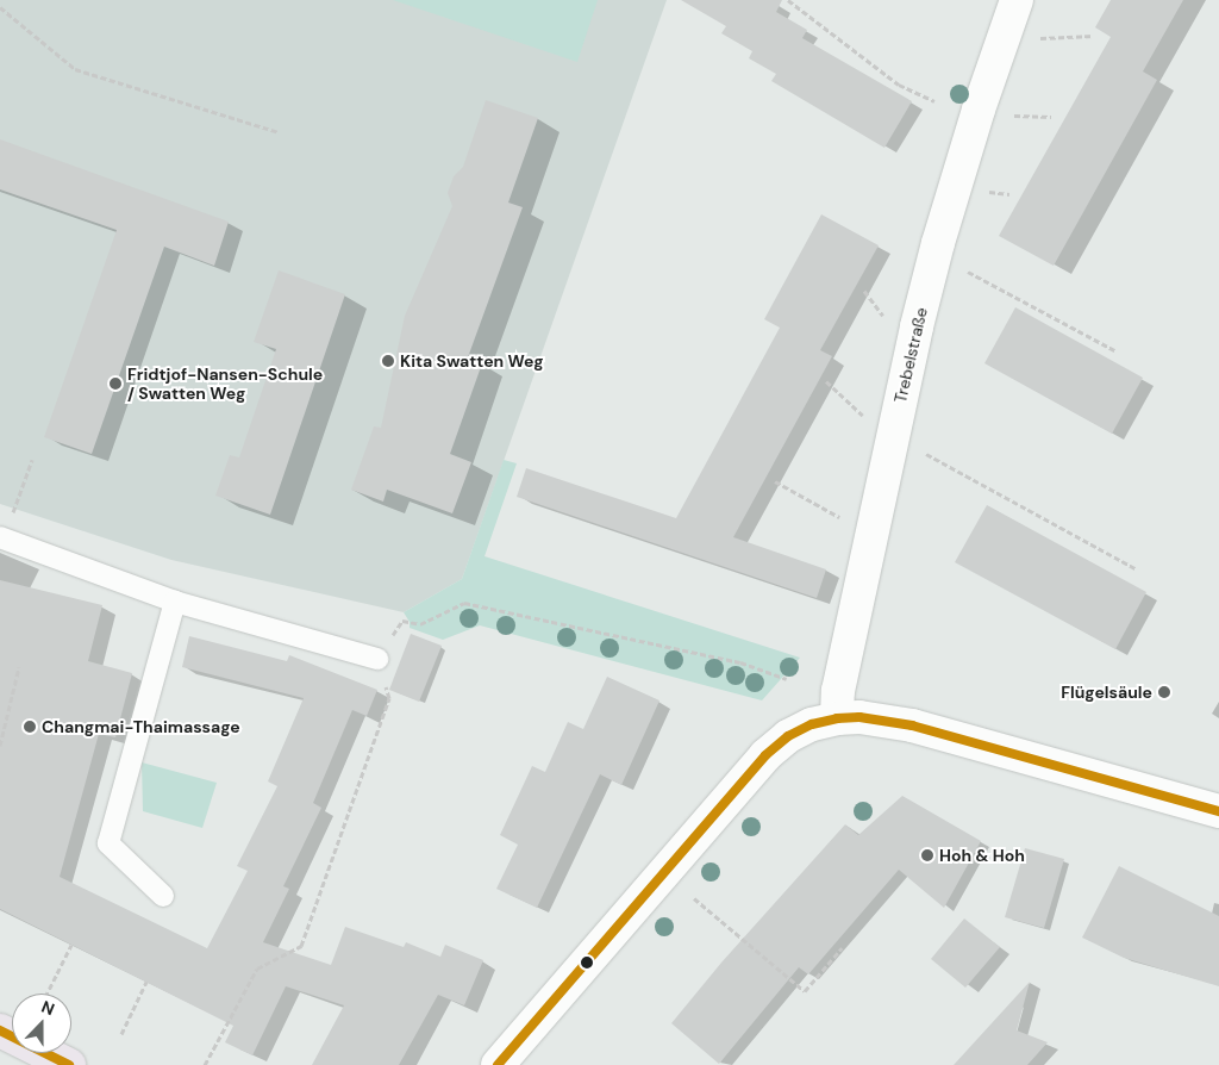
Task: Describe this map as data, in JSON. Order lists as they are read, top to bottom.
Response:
{
  "streets": {
    "street": ["Trebelstraße"]
  },
  "places": [
    "Kita Swatten Weg",
    "Fridtjof-Nansen-Schule / Swatten Weg",
    "Flügelsäule",
    "Changmai-Thaimassage",
    "Hoh & Hoh"
  ],
  "north": "top"
}
